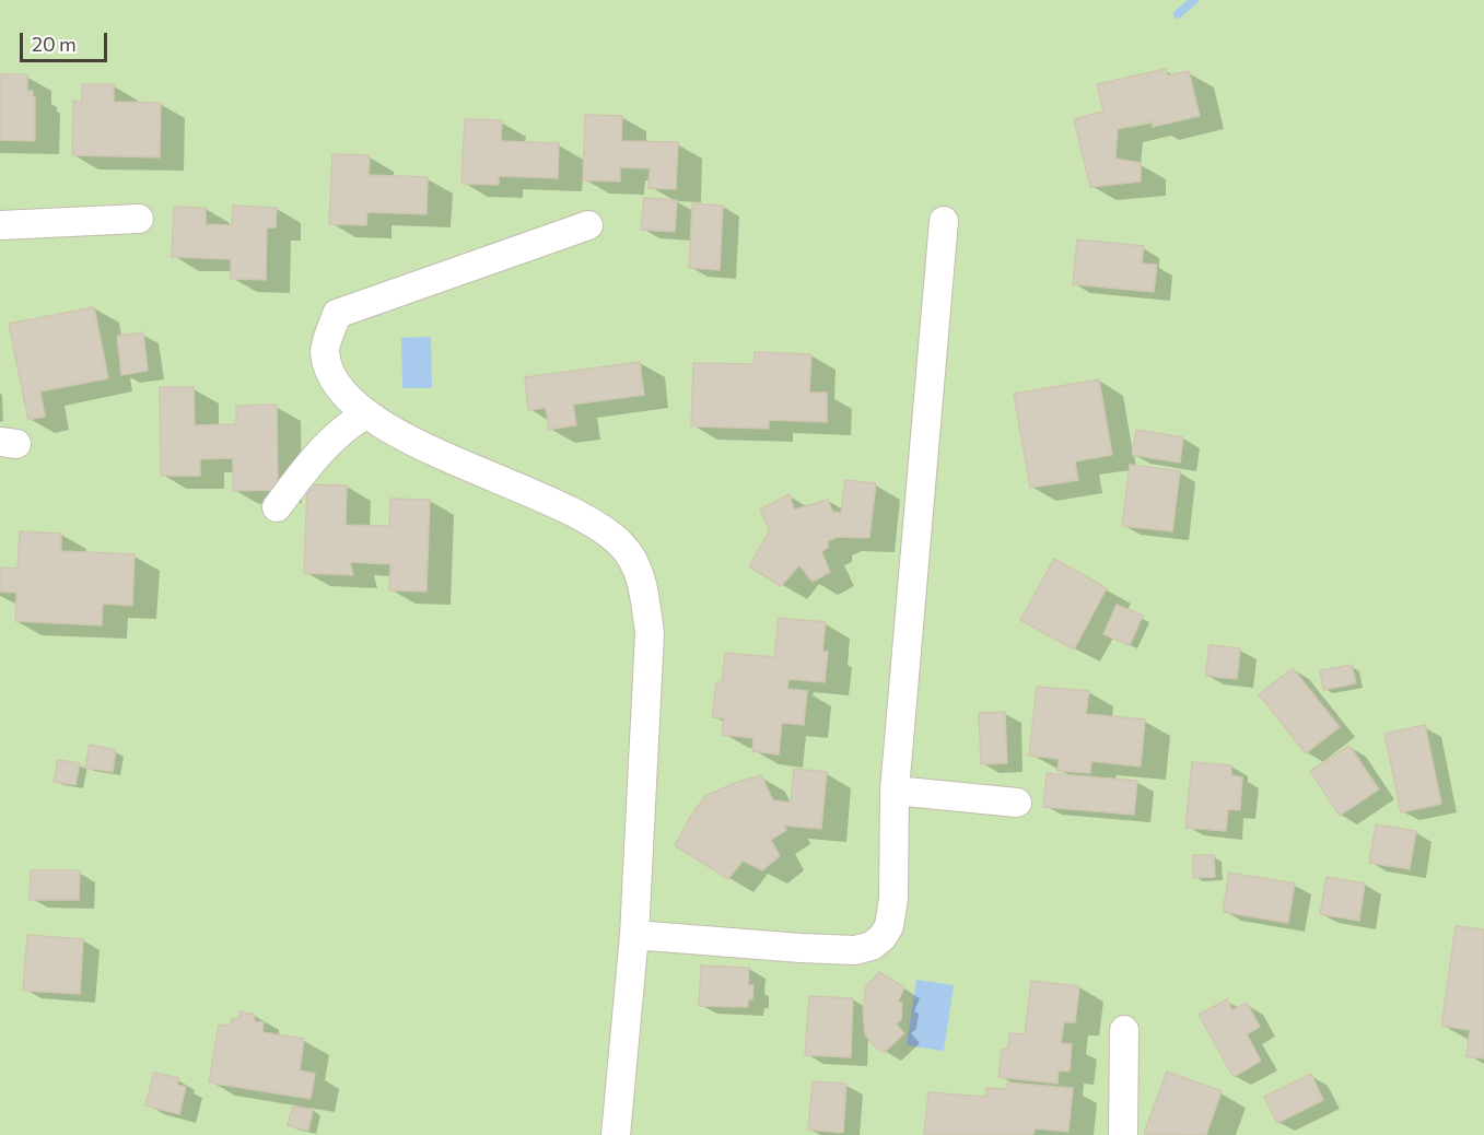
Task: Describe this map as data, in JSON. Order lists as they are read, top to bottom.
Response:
{
  "scale_bar": "20 m"
}
